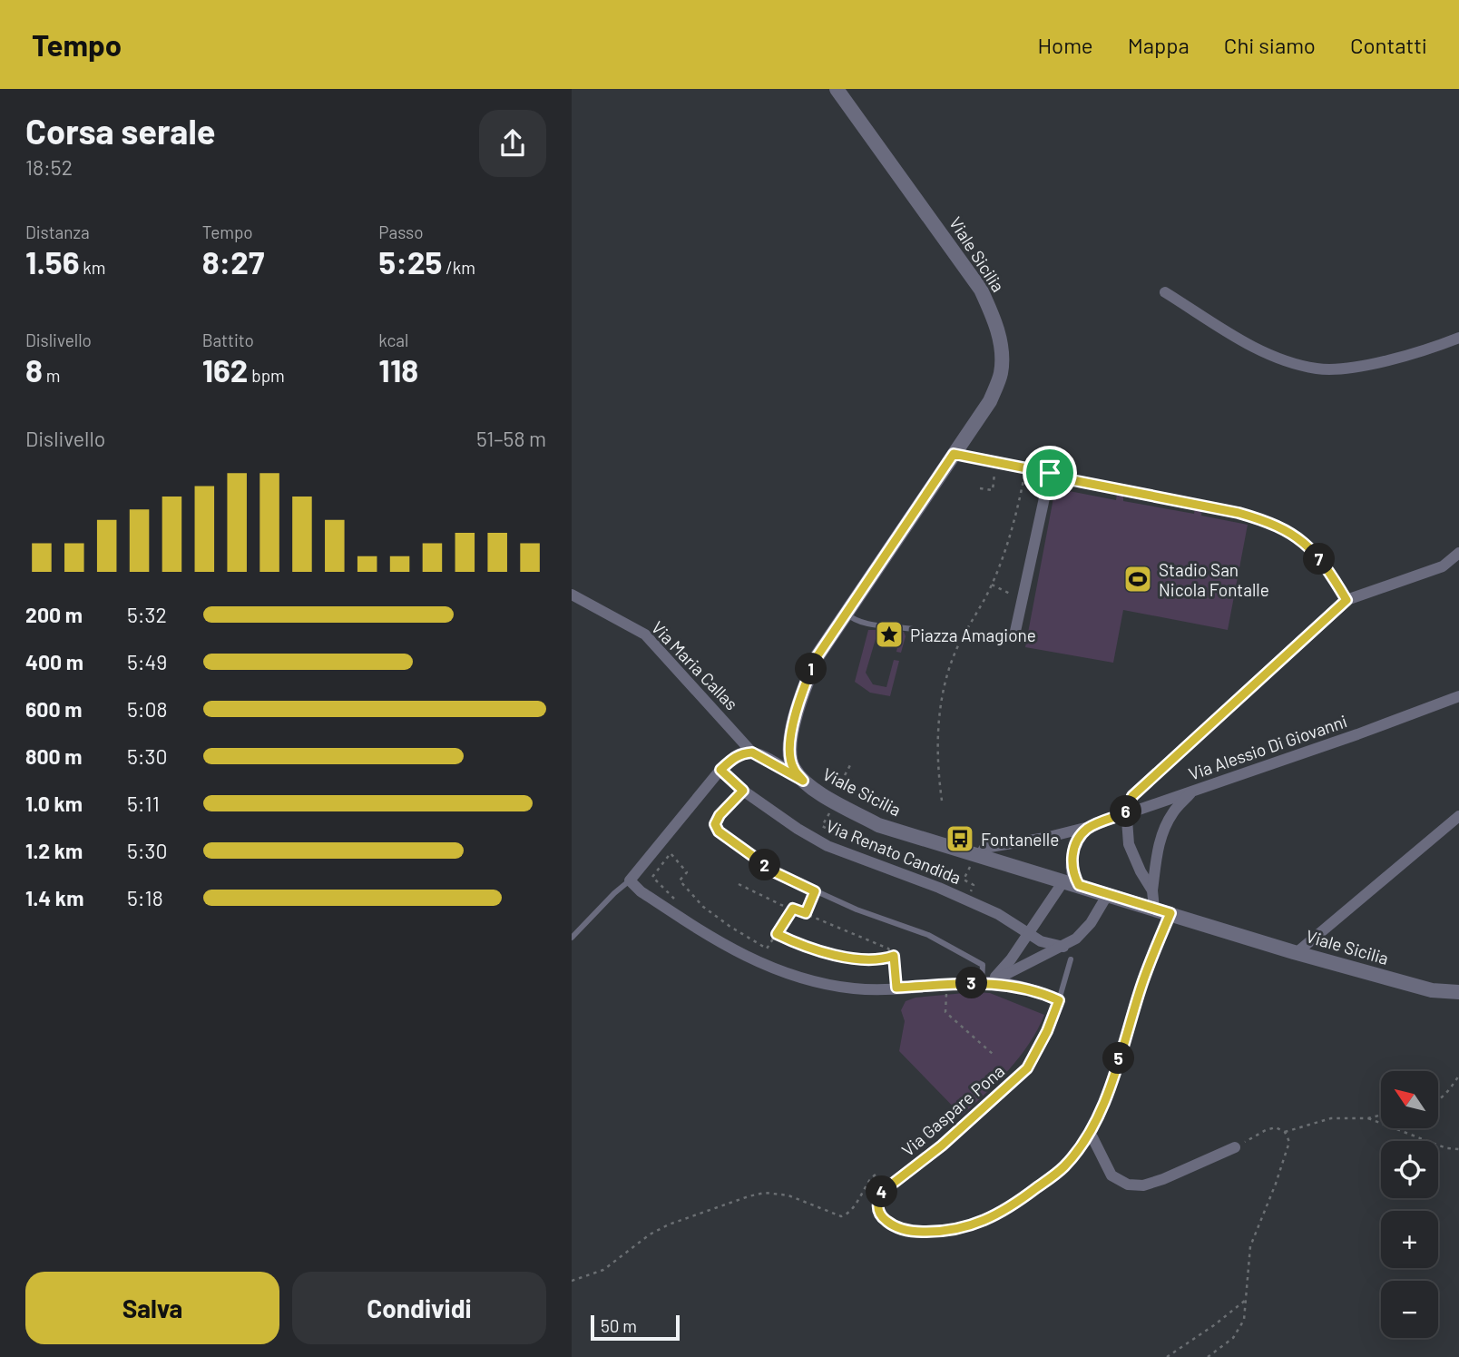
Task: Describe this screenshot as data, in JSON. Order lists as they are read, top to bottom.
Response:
{
  "streets": {
    "street": [
      "Viale Sicilia",
      "Via Maria Callas",
      "Via Alessio Di Giovanni",
      "Via Renato Candida",
      "Via Gaspare Pona"
    ]
  },
  "crossings": [
    ["Viale Sicilia", "Via Maria Callas"],
    ["Viale Sicilia", "Via Alessio Di Giovanni"],
    ["Viale Sicilia", "Via Gaspare Pona"]
  ],
  "places": {
    "sports": ["Stadio San Nicola Fontalle"],
    "place": ["Piazza Amagione"],
    "bus stop": ["Fontanelle"]
  },
  "scale_bar": "50 m",
  "north": "top left",
  "page": {
    "header": "Tempo",
    "nav": [
      "Home",
      "Mappa",
      "Chi siamo",
      "Contatti"
    ],
    "heading": ["Corsa serale", "18:52"],
    "stats": [
      ["Distanza", "1.56 km"],
      ["Tempo", "8:27"],
      ["Passo", "5:25 /km"],
      ["Dislivello", "8 m"],
      ["Battito", "162 bpm"],
      ["kcal", "118"]
    ],
    "chart": ["Dislivello", "51–58 m"],
    "pins": [
      "7",
      "1",
      "6",
      "2",
      "3",
      "5",
      "4"
    ],
    "list": [
      {
        "name": "200 m",
        "note": "5:32"
      },
      {
        "name": "400 m",
        "note": "5:49"
      },
      {
        "name": "600 m",
        "note": "5:08"
      },
      {
        "name": "800 m",
        "note": "5:30"
      },
      {
        "name": "1.0 km",
        "note": "5:11"
      },
      {
        "name": "1.2 km",
        "note": "5:30"
      },
      {
        "name": "1.4 km",
        "note": "5:18"
      }
    ],
    "map_buttons": ["+", "−"],
    "buttons": ["Salva", "Condividi"],
    "scale": "50 m"
  }
}
